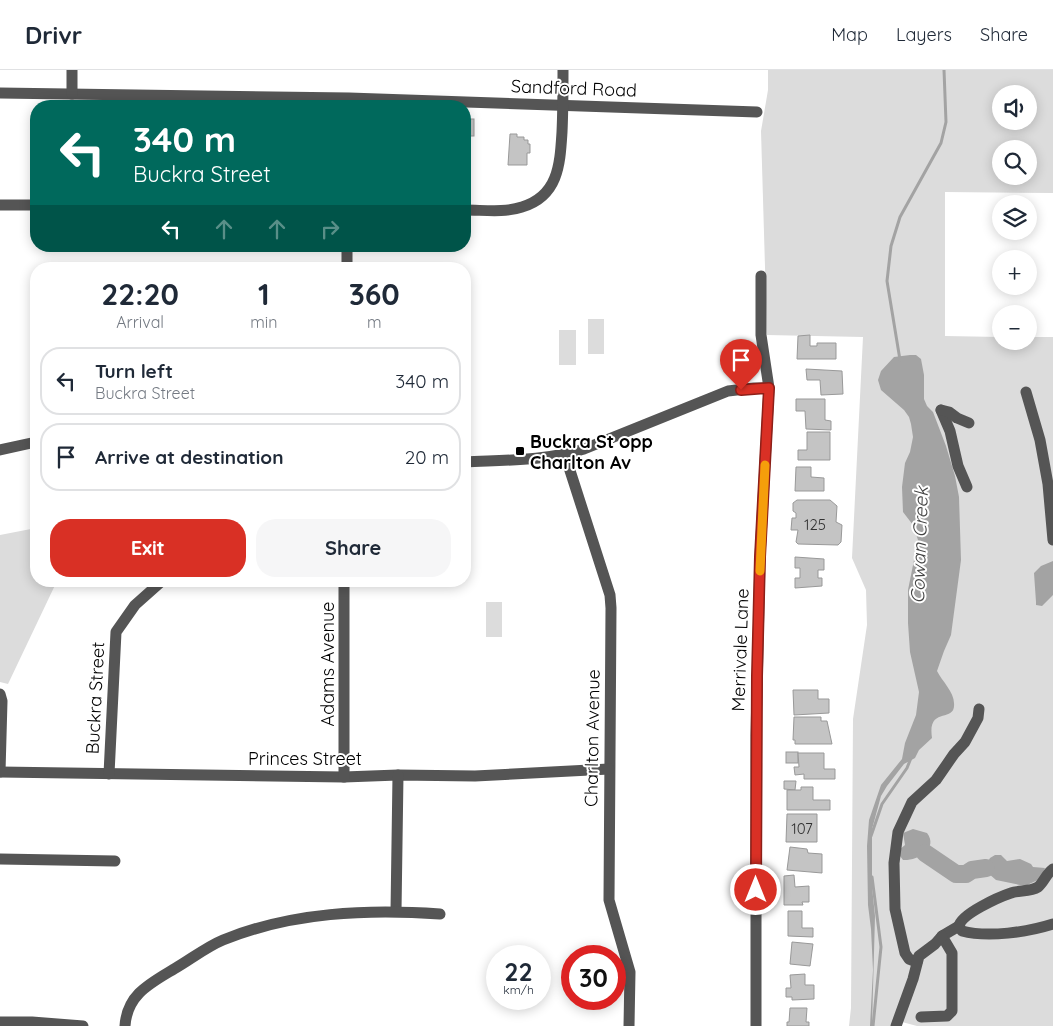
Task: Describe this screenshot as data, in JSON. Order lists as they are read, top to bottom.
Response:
{
  "streets": {
    "street": [
      "Sandford Road",
      "Merrivale Lane",
      "Adams Avenue",
      "Buckra Street",
      "Charlton Avenue",
      "Princes Street"
    ]
  },
  "crossings": [
    ["Adams Avenue", "Princes Street"],
    ["Buckra Street", "Princes Street"],
    ["Charlton Avenue", "Princes Street"]
  ],
  "water": ["Cowan Creek"],
  "places": {
    "transit": ["Buckra St opp Charlton Av"]
  },
  "house_numbers": ["125", "107"],
  "page": {
    "header": "Drivr",
    "nav": ["Map", "Layers", "Share"],
    "map_buttons": ["+", "−"],
    "turn": ["340 m", "Buckra Street"],
    "eta": [
      "22:20",
      "Arrival",
      "1",
      "min",
      "360",
      "m"
    ],
    "list": [
      {
        "name": "Turn left",
        "note": "Buckra Street",
        "value": "340 m"
      },
      {
        "name": "Arrive at destination",
        "value": "20 m"
      }
    ],
    "buttons": ["Exit", "Share"],
    "speed": "22 km/h",
    "limit": "30"
  }
}
